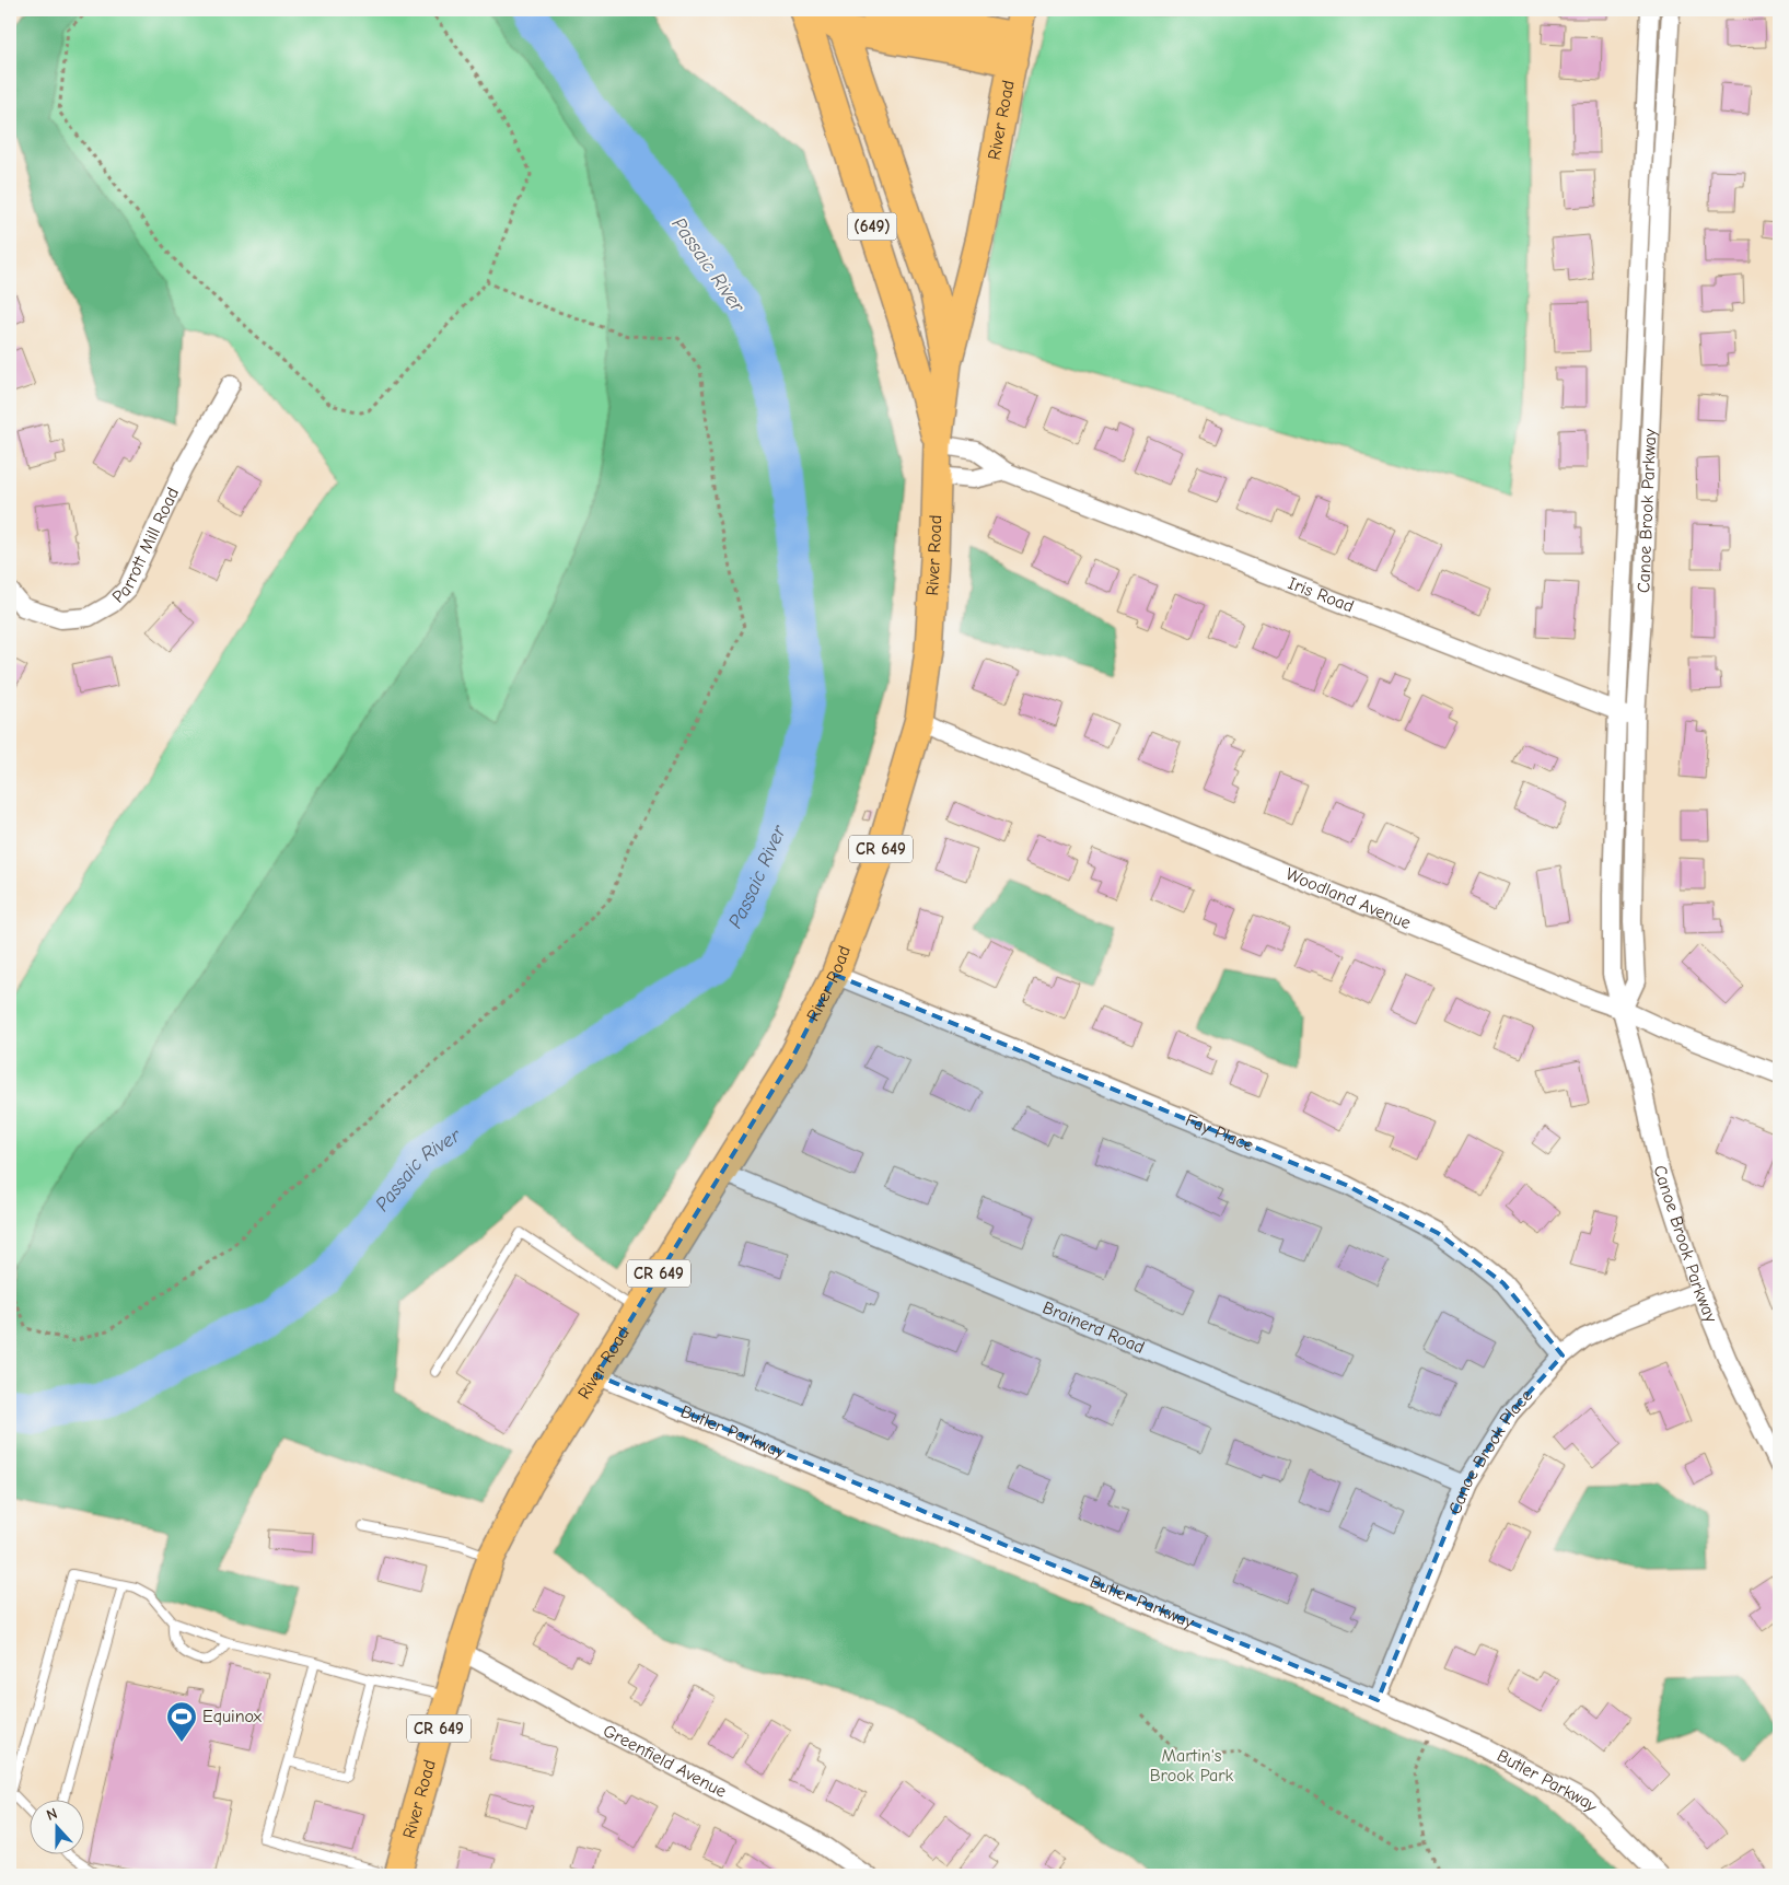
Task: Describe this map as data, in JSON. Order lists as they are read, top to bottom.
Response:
{
  "streets": {
    "main road": ["River Road", "(649)", "CR 649"],
    "street": [
      "Canoe Brook Parkway",
      "Parrott Mill Road",
      "Iris Road",
      "Woodland Avenue",
      "Fay Place",
      "Brainerd Road",
      "Butler Parkway",
      "Canoe Brook Place",
      "Greenfield Avenue"
    ]
  },
  "crossings": [
    ["River Road", "(649)"],
    ["River Road", "Iris Road"],
    ["River Road", "Woodland Avenue"],
    ["River Road", "Fay Place"],
    ["River Road", "Brainerd Road"],
    ["River Road", "Butler Parkway"],
    ["River Road", "Greenfield Avenue"],
    ["(649)", "Iris Road"],
    ["Canoe Brook Parkway", "Iris Road"],
    ["Canoe Brook Parkway", "Woodland Avenue"],
    ["Canoe Brook Parkway", "Canoe Brook Place"],
    ["Fay Place", "Canoe Brook Place"],
    ["Brainerd Road", "Canoe Brook Place"],
    ["Butler Parkway", "Canoe Brook Place"]
  ],
  "water": ["Passaic River"],
  "parks": ["Martin's Brook Park"],
  "places": {
    "sports": ["Equinox"]
  },
  "north": "top"
}
